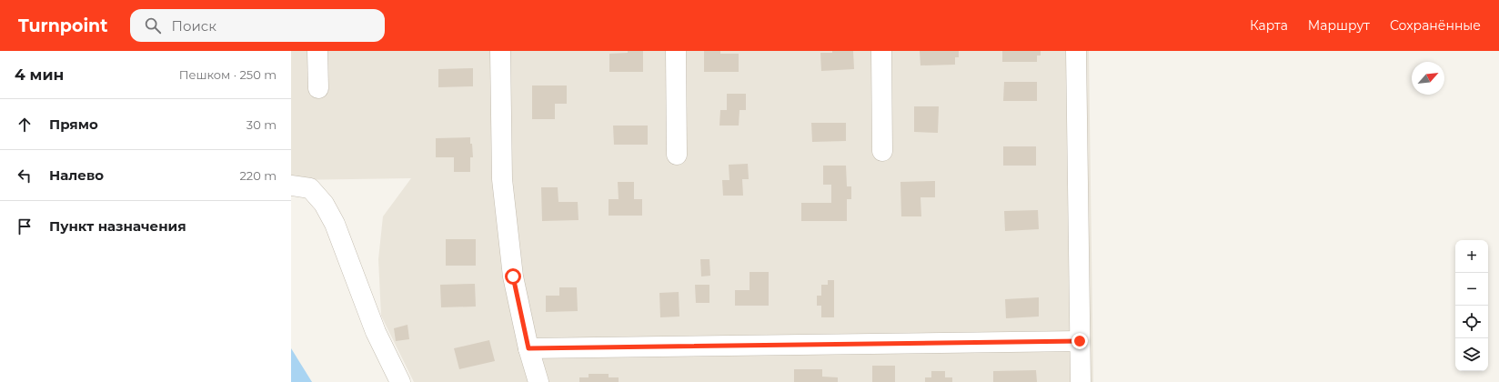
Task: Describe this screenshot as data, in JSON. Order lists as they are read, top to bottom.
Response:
{
  "north": "top right",
  "page": {
    "header": "Turnpoint",
    "search": "Поиск",
    "nav": ["Карта", "Маршрут", "Сохранённые"],
    "heading": ["4 мин", "Пешком · 250 m"],
    "list": [
      ["Прямо", "30 m"],
      ["Налево", "220 m"],
      "Пункт назначения"
    ],
    "map_buttons": ["+", "−"]
  }
}
